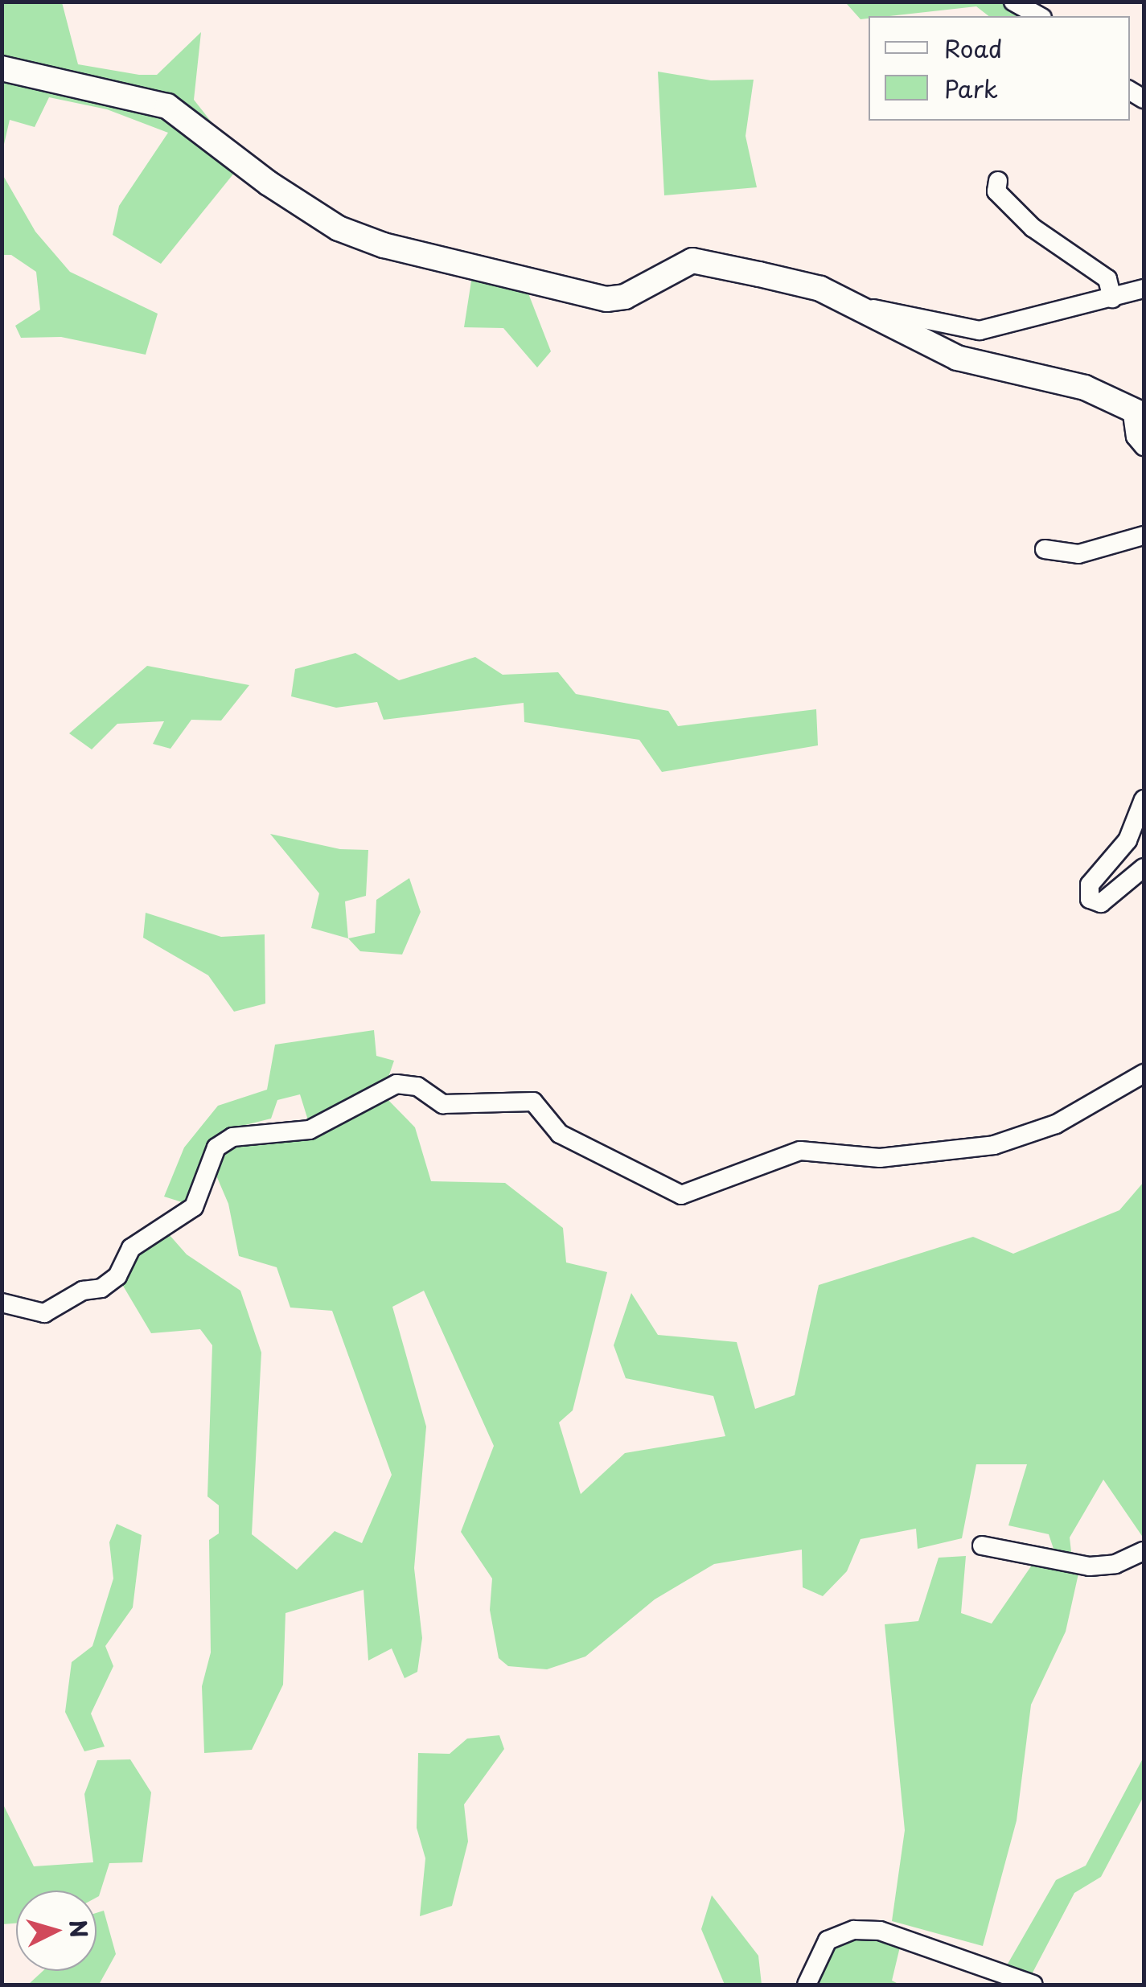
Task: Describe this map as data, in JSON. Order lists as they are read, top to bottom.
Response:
{
  "legend": ["Road", "Park"],
  "north": "right"
}
